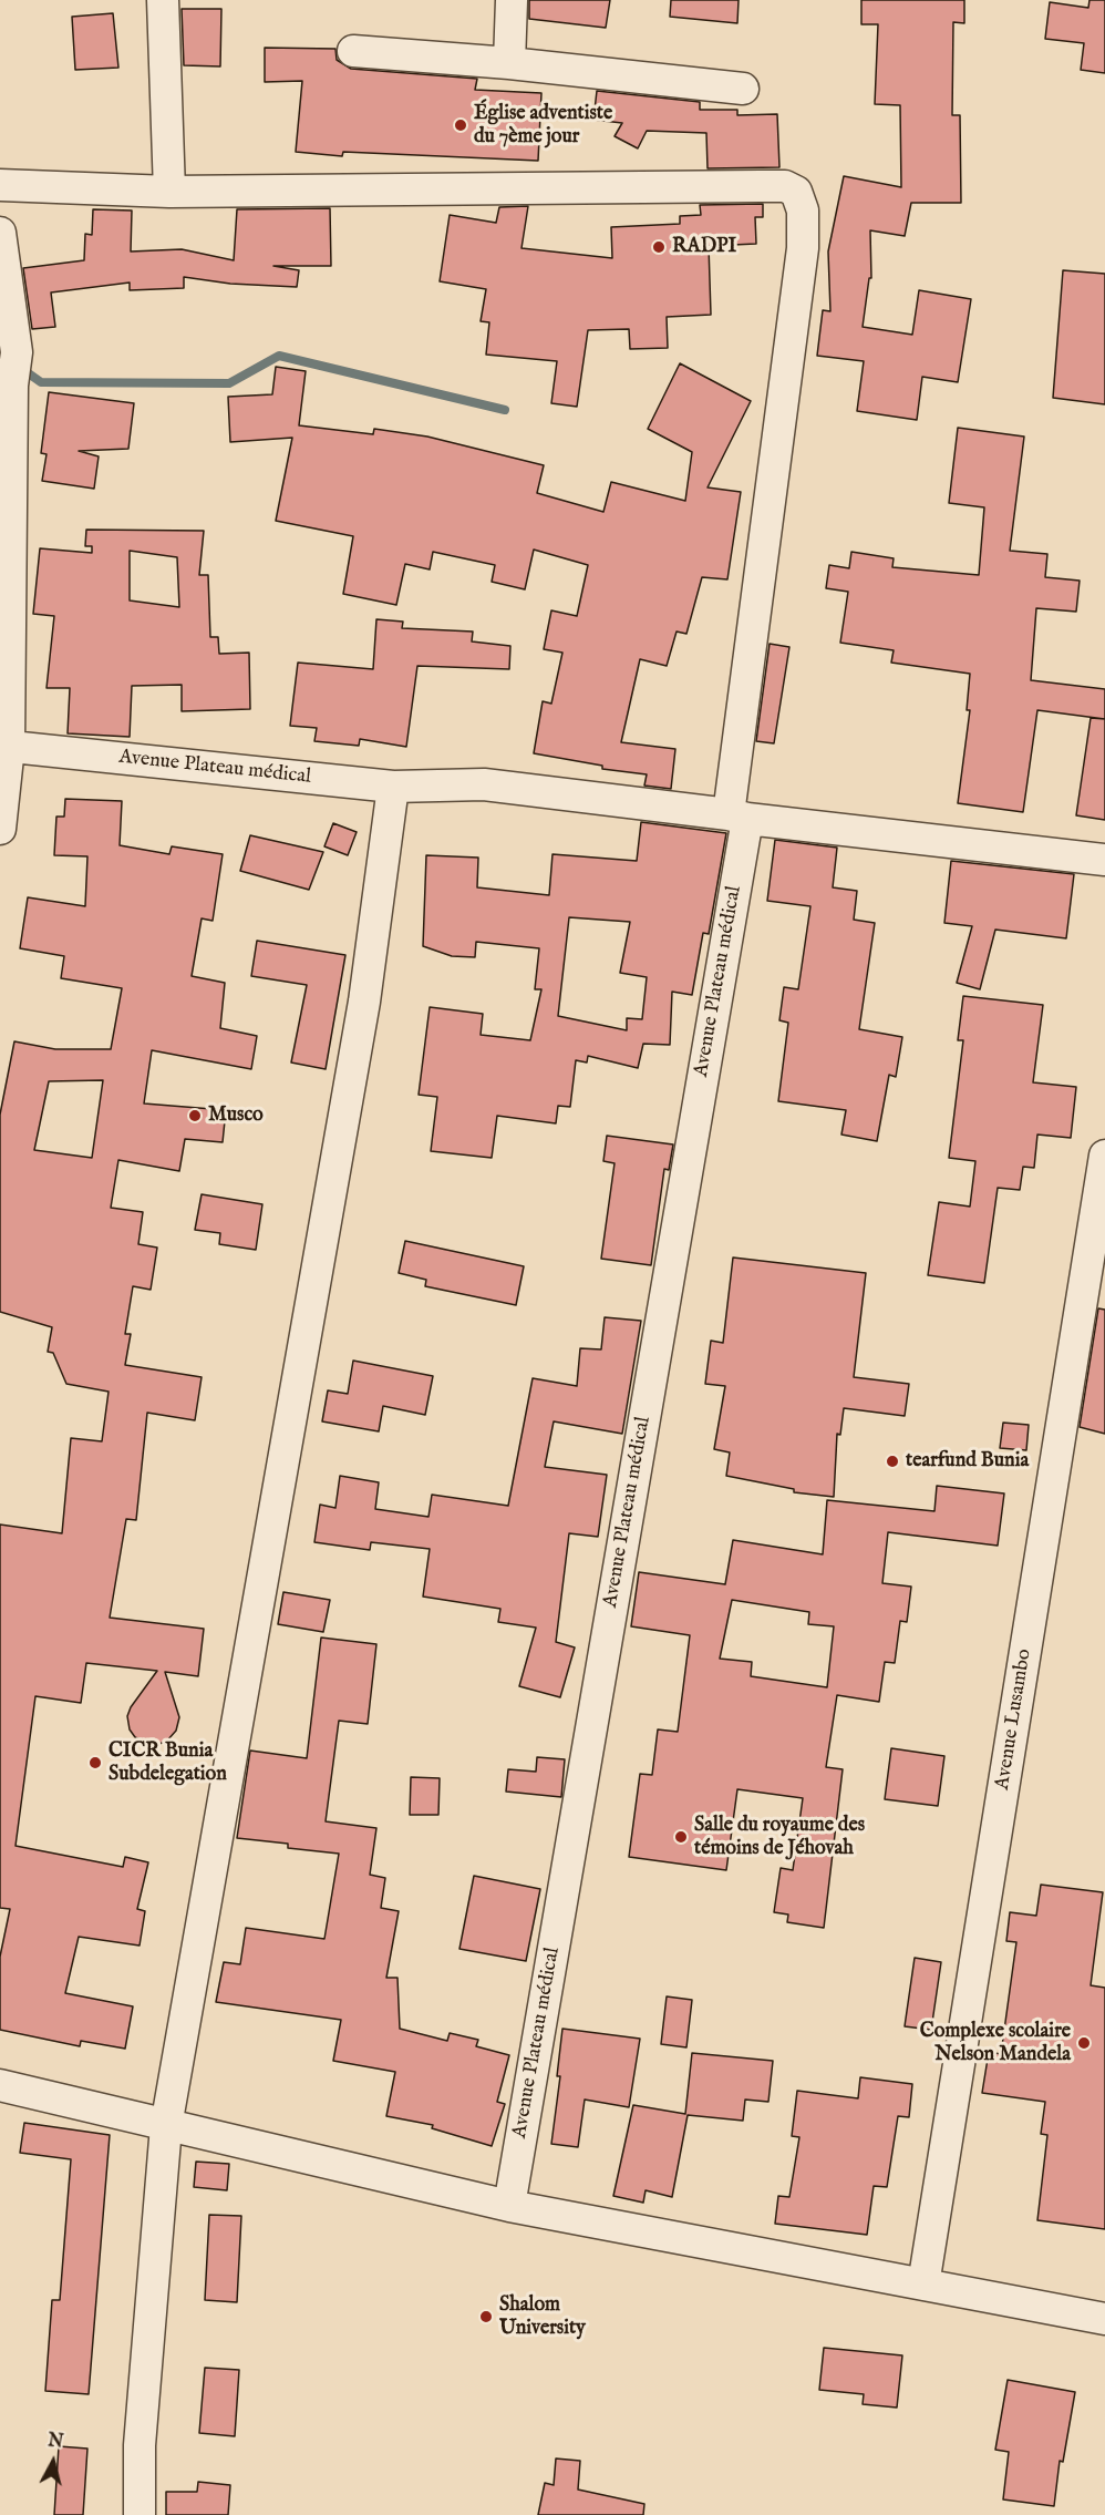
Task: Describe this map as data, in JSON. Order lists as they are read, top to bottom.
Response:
{
  "streets": {
    "street": ["Avenue Plateau médical", "Avenue Lusambo"]
  },
  "places": [
    "Église adventiste du 7ème jour",
    "RADPI",
    "Musco",
    "tearfund Bunia",
    "CICR Bunia Subdelegation",
    "Salle du royaume des témoins de Jéhovah",
    "Complexe scolaire Nelson Mandela",
    "Shalom University"
  ],
  "north": "top"
}
